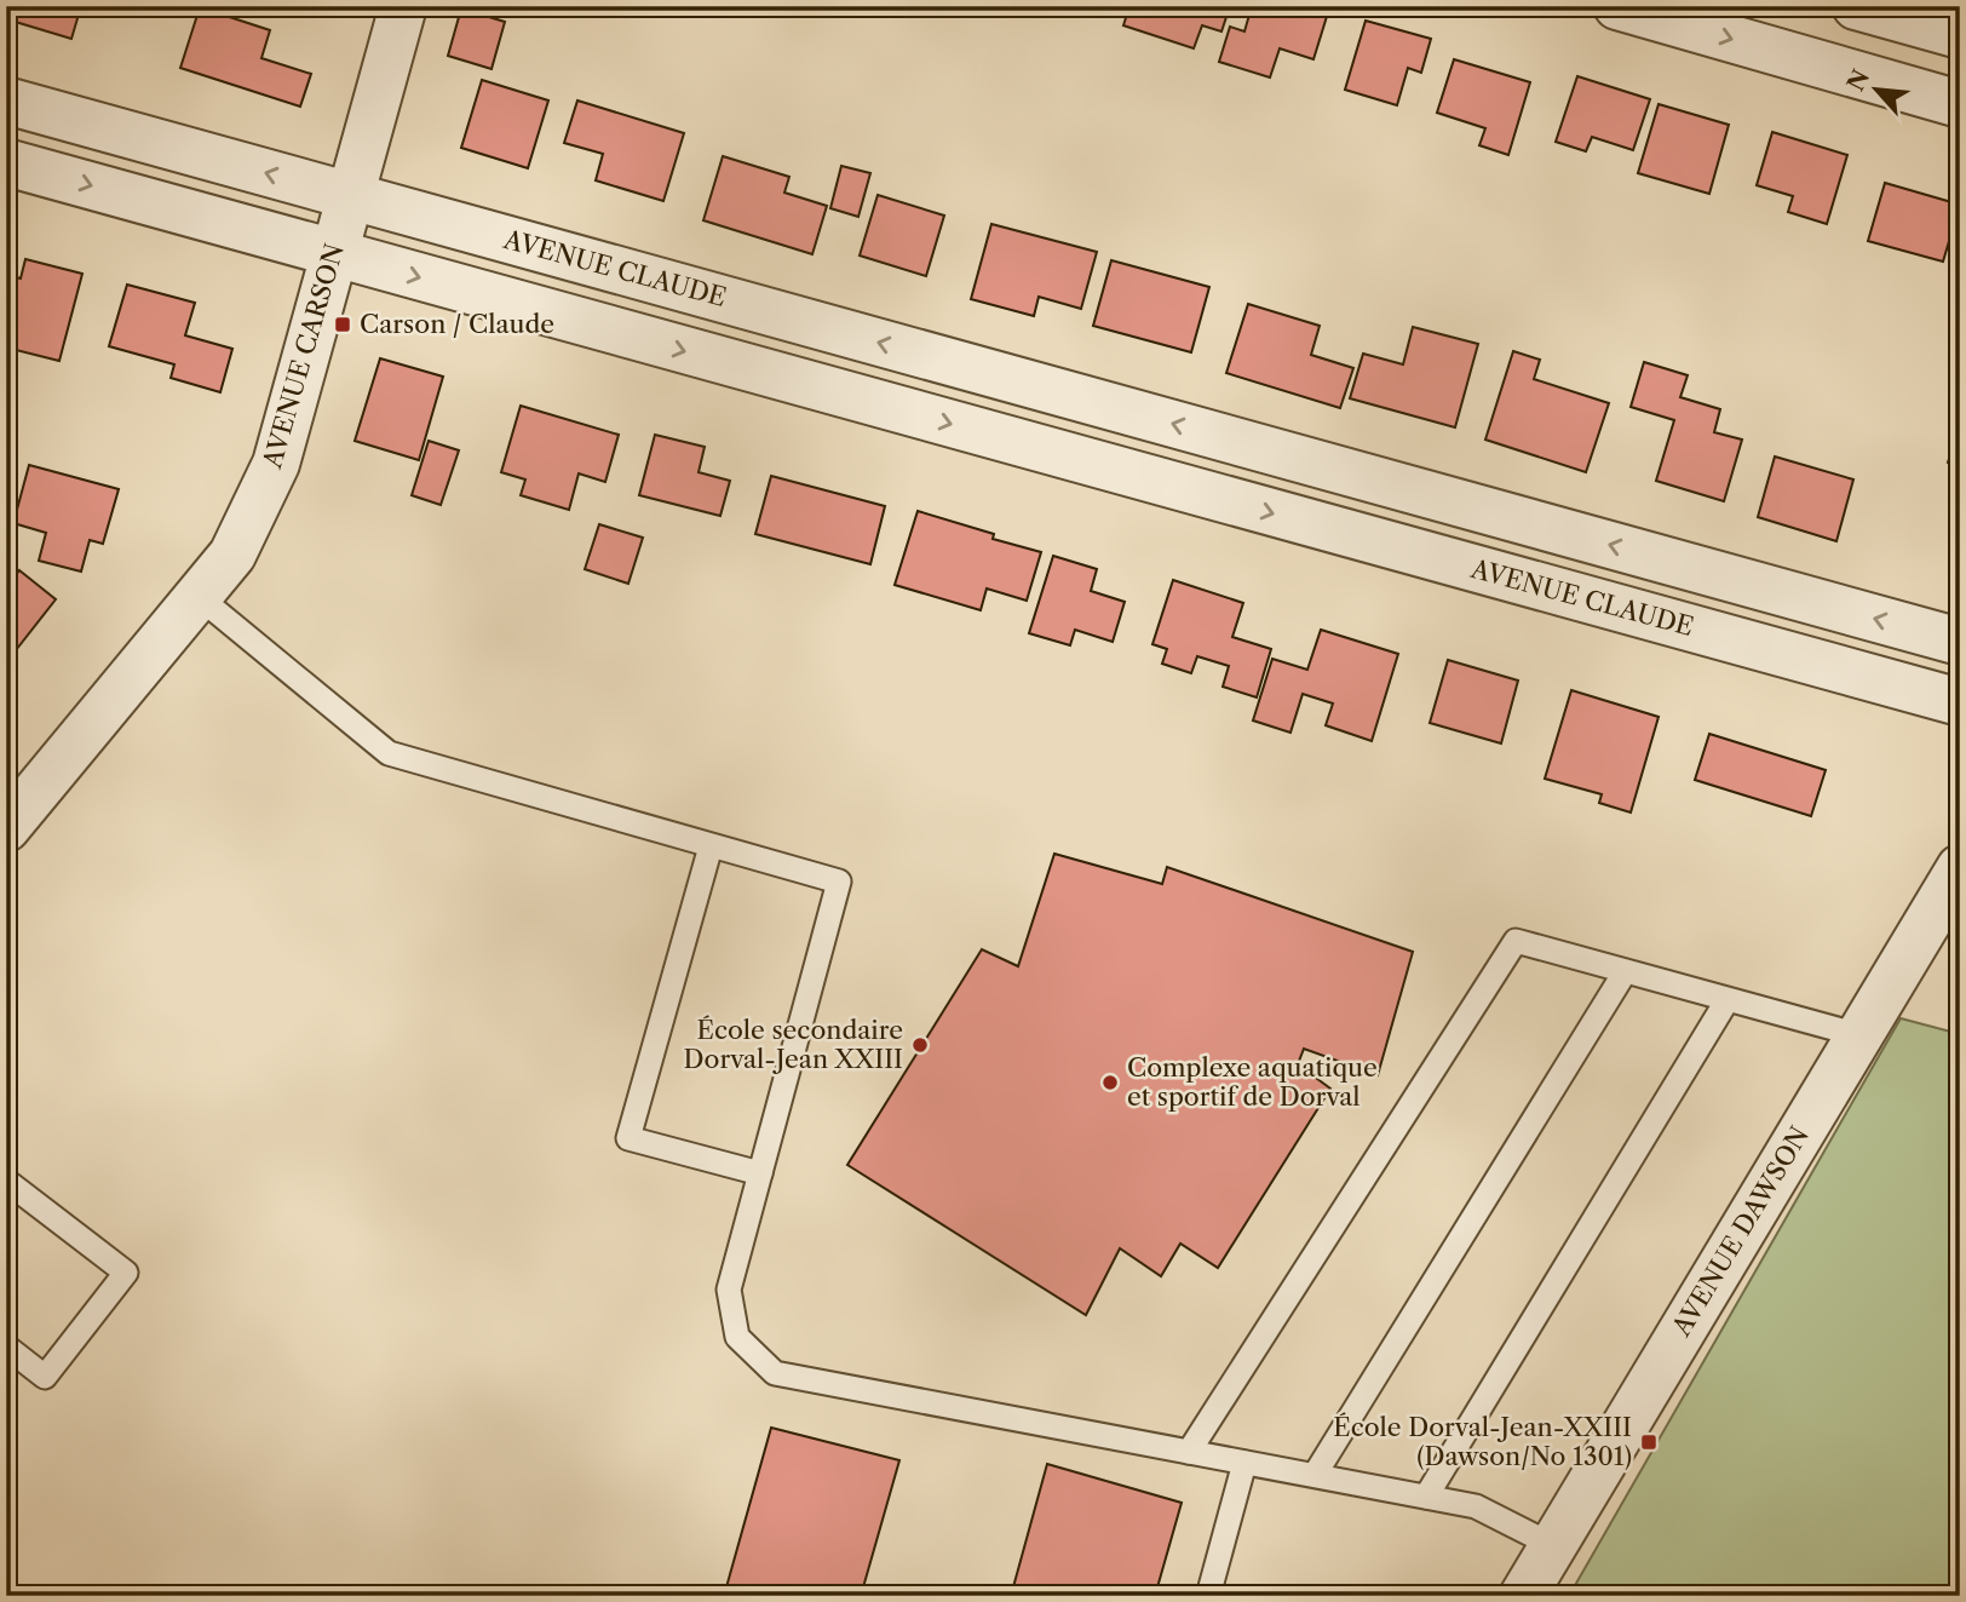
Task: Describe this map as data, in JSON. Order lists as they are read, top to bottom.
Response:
{
  "streets": {
    "street": ["AVENUE CLAUDE", "AVENUE CARSON", "AVENUE DAWSON"]
  },
  "crossings": [
    ["AVENUE CLAUDE", "AVENUE CARSON"]
  ],
  "places": {
    "transit": ["Carson / Claude", "École Dorval-Jean-XXIII (Dawson/No 1301)"],
    "other": ["École secondaire Dorval-Jean XXIII", "Complexe aquatique et sportif de Dorval"]
  },
  "north": "top left"
}
